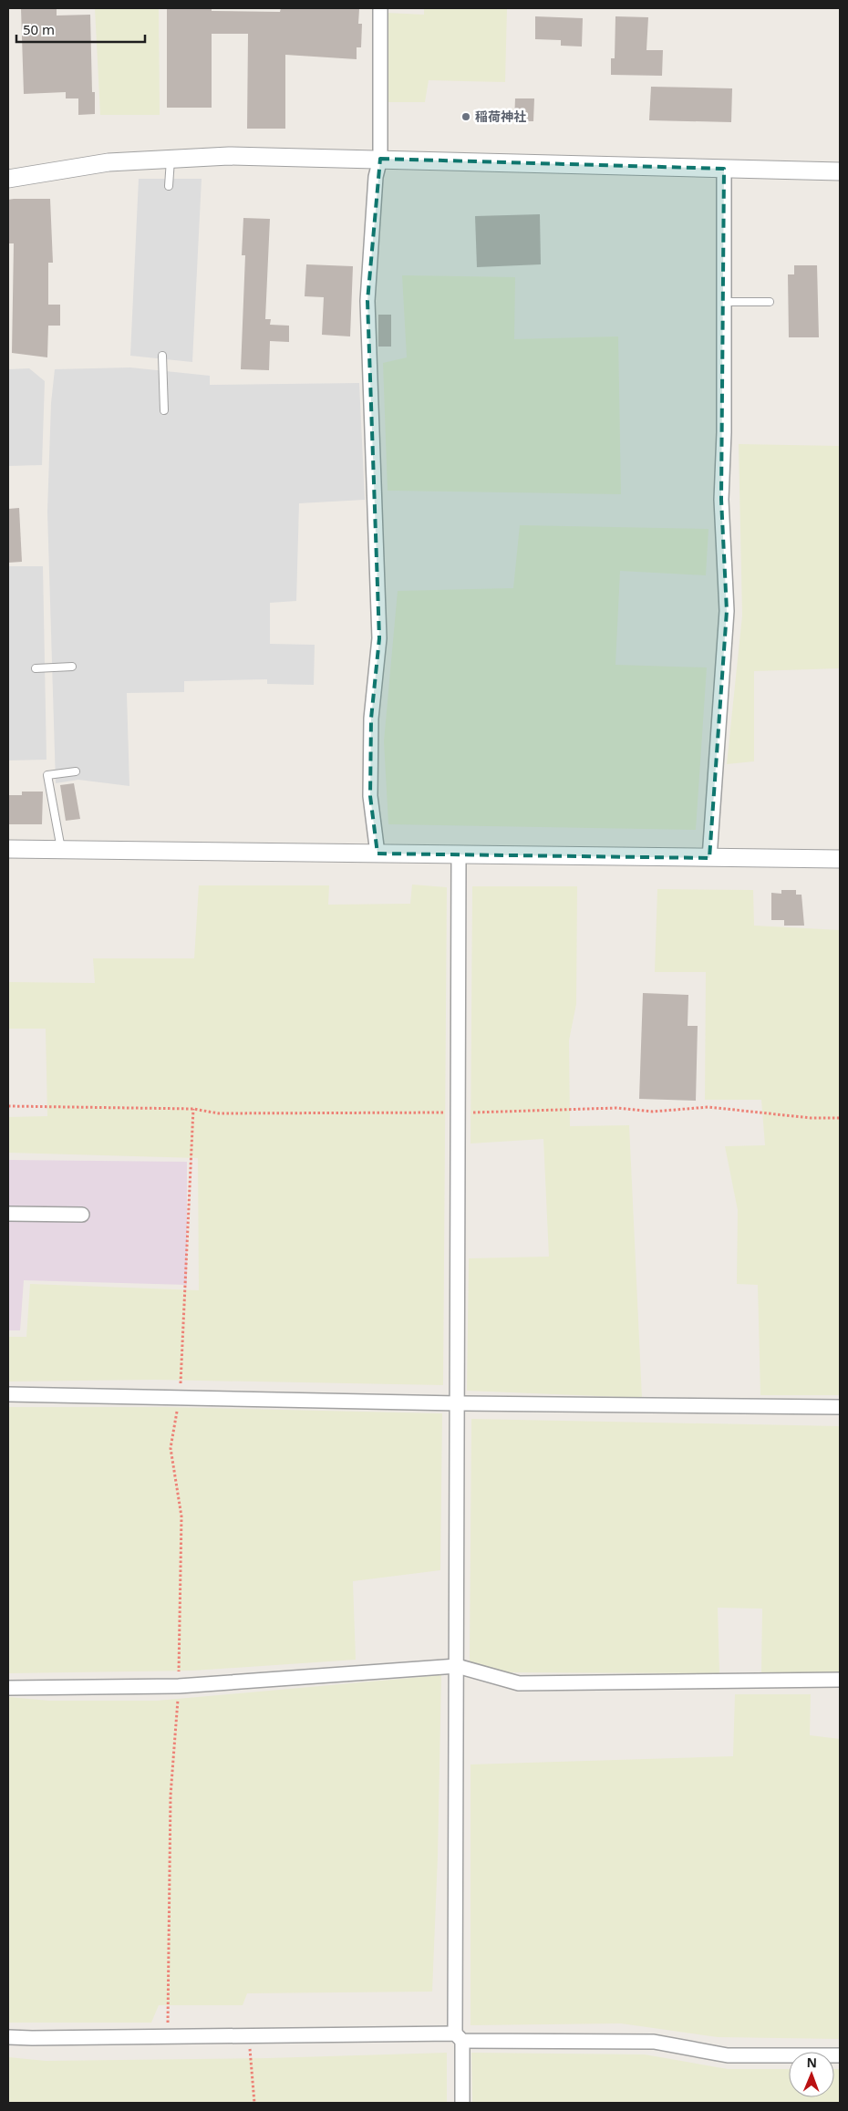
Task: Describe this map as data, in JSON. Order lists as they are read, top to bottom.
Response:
{
  "places": ["稲荷神社"],
  "scale_bar": "50 m",
  "north": "top"
}
